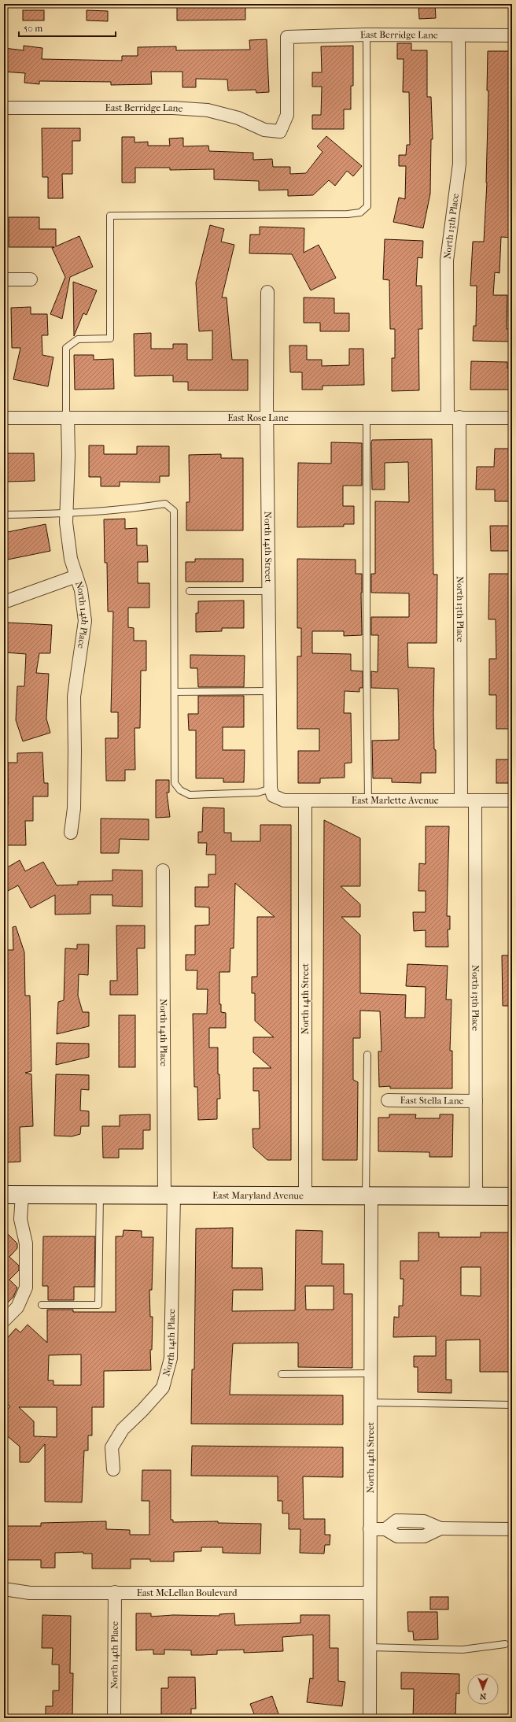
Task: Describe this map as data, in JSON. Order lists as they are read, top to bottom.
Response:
{
  "streets": {
    "street": [
      "East Berridge Lane",
      "North 13th Place",
      "East Rose Lane",
      "North 14th Street",
      "North 14th Place",
      "East Marlette Avenue",
      "East Stella Lane",
      "East Maryland Avenue",
      "East McLellan Boulevard"
    ]
  },
  "crossings": [
    ["East Berridge Lane", "North 13th Place"],
    ["North 13th Place", "East Rose Lane"],
    ["North 13th Place", "East Marlette Avenue"],
    ["North 13th Place", "East Stella Lane"],
    ["North 13th Place", "East Maryland Avenue"],
    ["East Rose Lane", "North 14th Street"],
    ["East Rose Lane", "North 14th Place"],
    ["North 14th Street", "East Marlette Avenue"],
    ["North 14th Street", "East Maryland Avenue"],
    ["North 14th Street", "East McLellan Boulevard"],
    ["North 14th Place", "East Maryland Avenue"],
    ["North 14th Place", "East McLellan Boulevard"]
  ],
  "scale_bar": "50 m",
  "north": "bottom"
}
